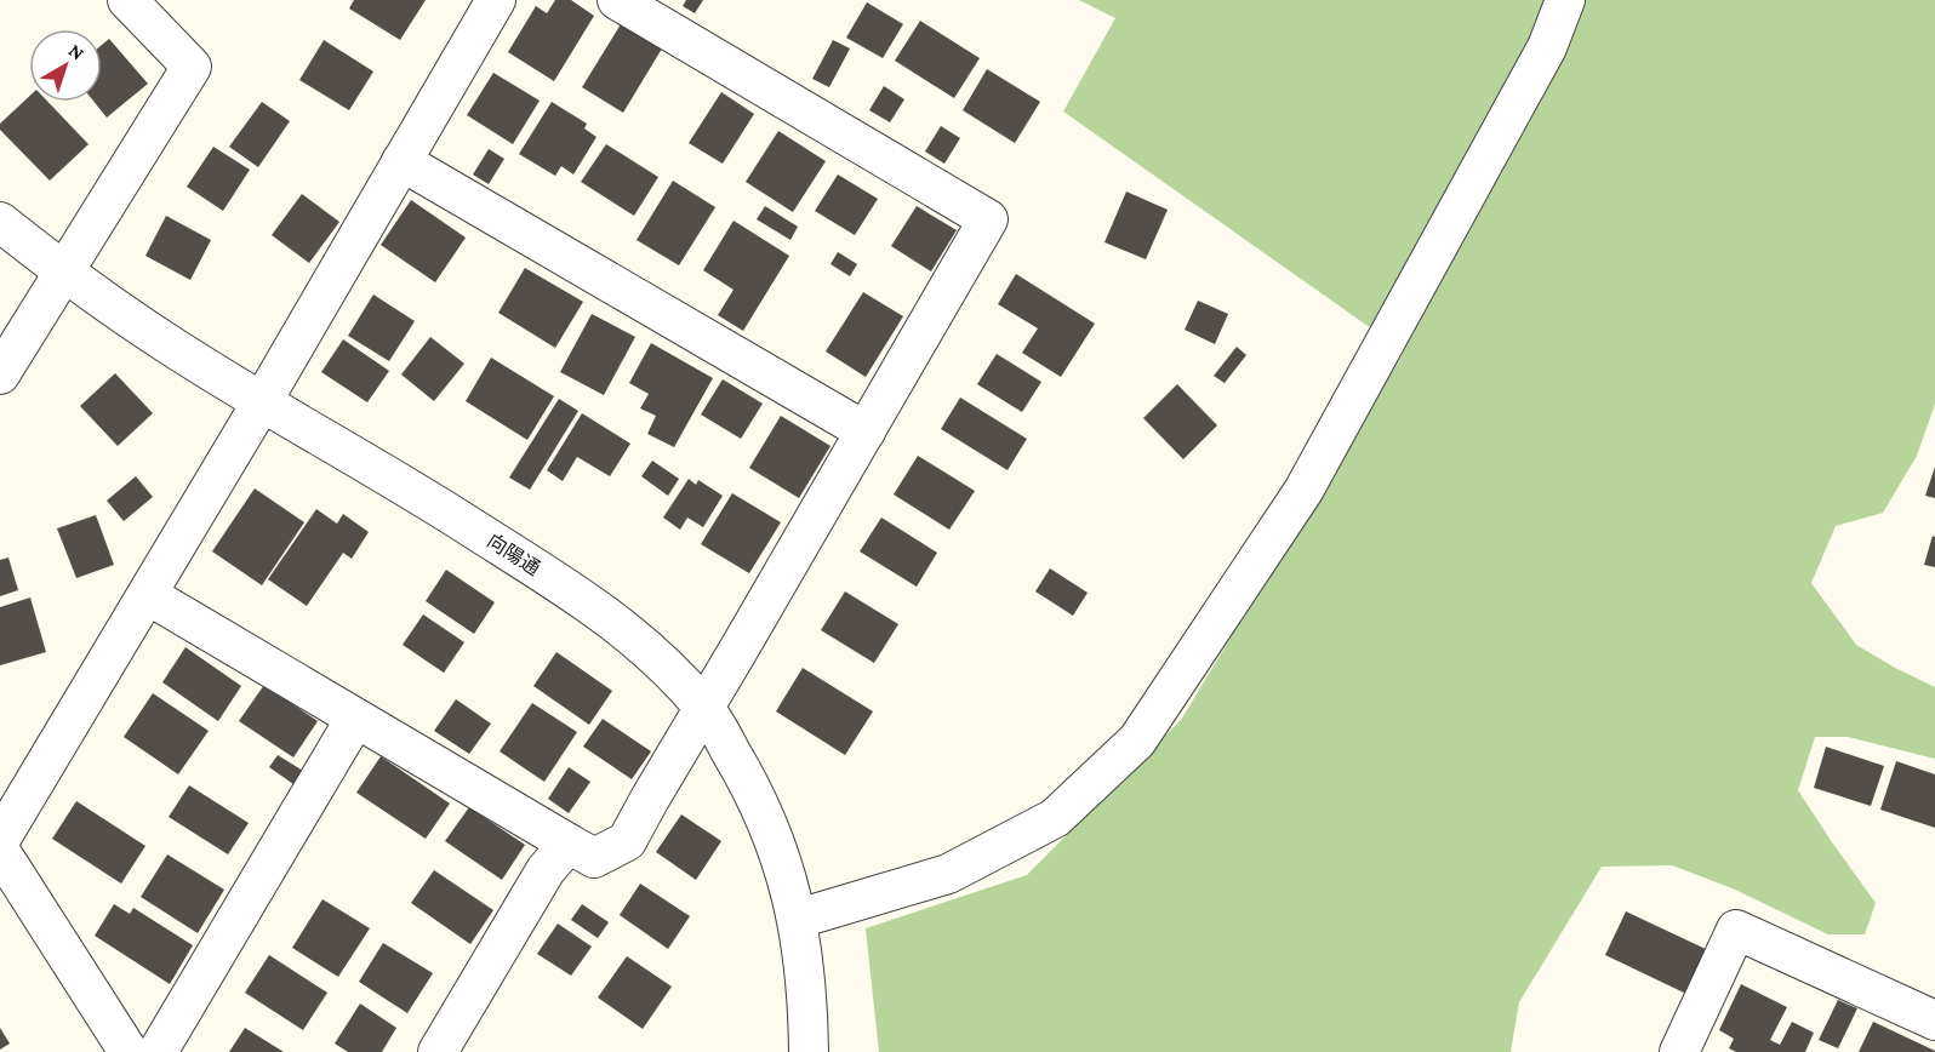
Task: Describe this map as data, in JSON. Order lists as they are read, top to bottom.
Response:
{
  "streets": {
    "street": ["向陽通"]
  },
  "north": "top right"
}
